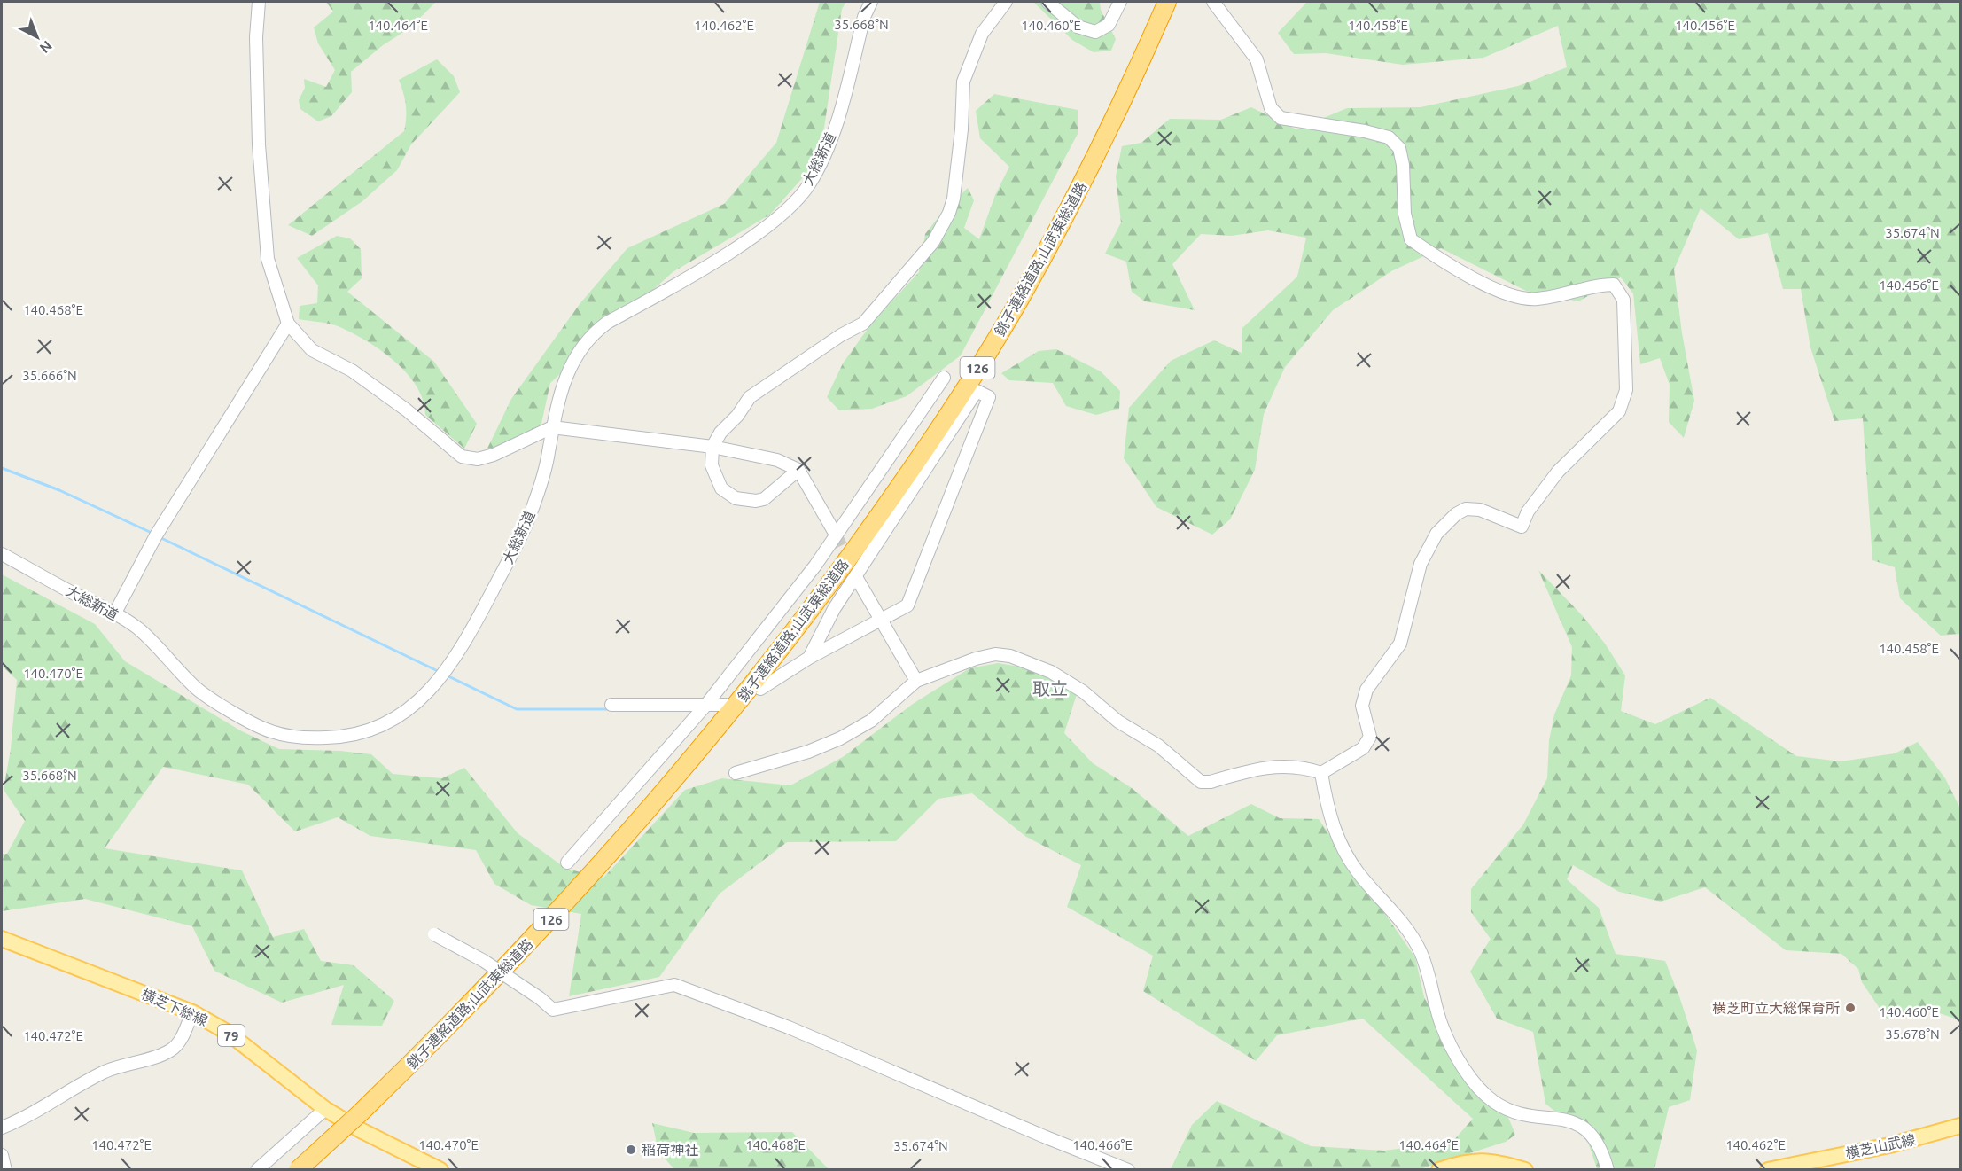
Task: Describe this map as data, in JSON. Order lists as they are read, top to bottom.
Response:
{
  "streets": {
    "highway": ["銚子連絡道路;山武東総道路", "126"],
    "main road": ["横芝下総線", "79", "横芝山武線"],
    "street": ["大総新道"]
  },
  "districts": ["取立"],
  "places": ["横芝町立大総保育所", "稲荷神社"],
  "north": "bottom right",
  "coordinates": [
    "35.668°N",
    "140.464°E",
    "140.462°E",
    "140.460°E",
    "140.458°E",
    "140.456°E",
    "35.674°N",
    "140.468°E",
    "35.666°N",
    "140.470°E",
    "35.678°N",
    "140.472°E",
    "140.466°E"
  ]
}
